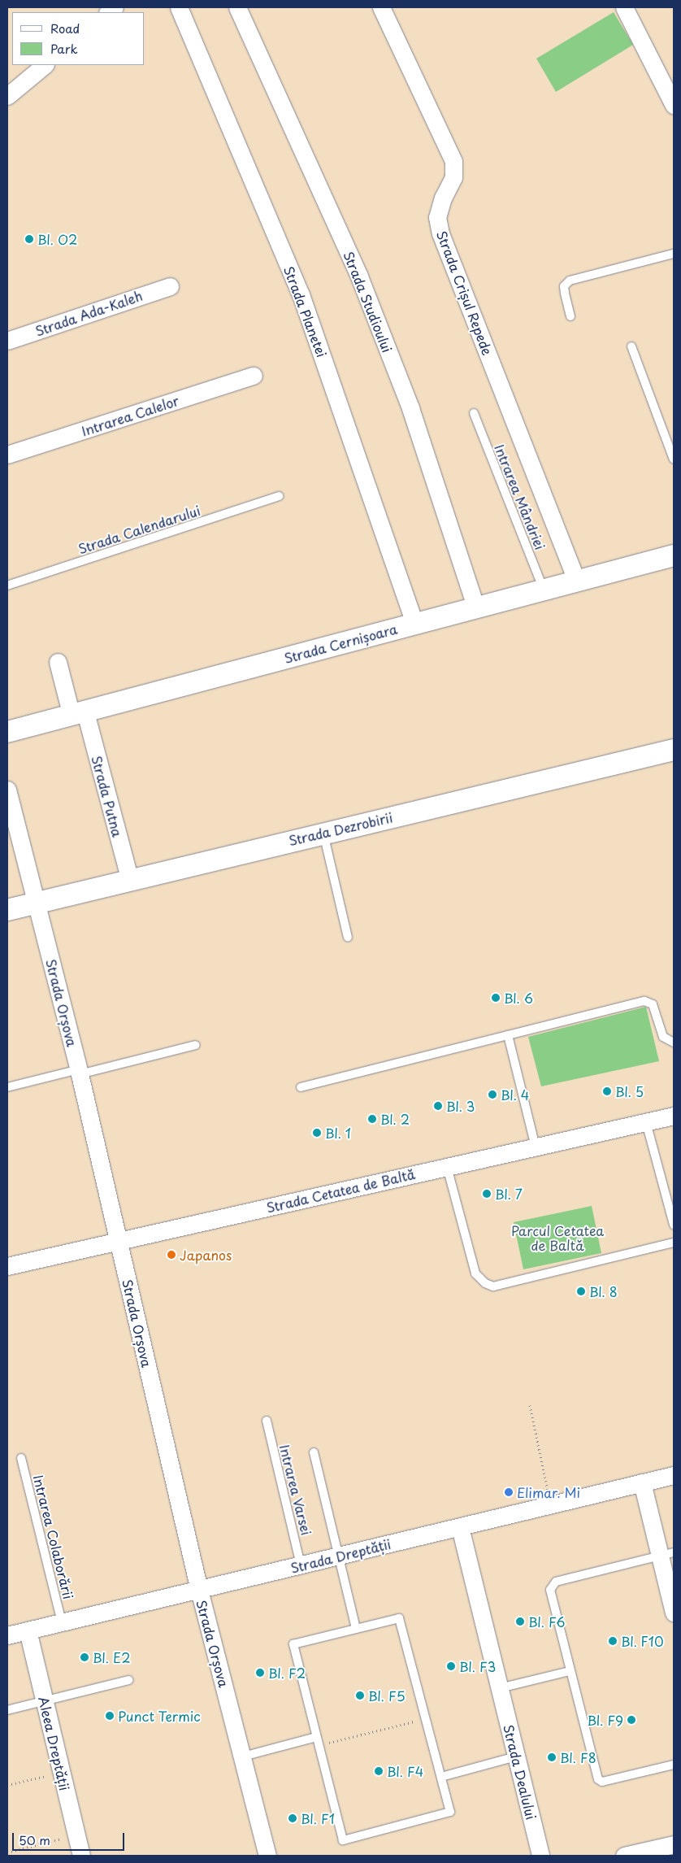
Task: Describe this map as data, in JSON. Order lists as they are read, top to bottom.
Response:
{
  "streets": {
    "street": [
      "Strada Crișul Repede",
      "Strada Studioului",
      "Strada Planetei",
      "Strada Ada-Kaleh",
      "Intrarea Calelor",
      "Strada Cernișoara",
      "Strada Putna",
      "Strada Dezrobirii",
      "Strada Orșova",
      "Strada Cetatea de Baltă",
      "Strada Dreptății",
      "Aleea Dreptății",
      "Strada Dealului"
    ],
    "lane": [
      "Intrarea Mândriei",
      "Strada Calendarului",
      "Intrarea Varsei",
      "Intrarea Colaborării"
    ]
  },
  "crossings": [
    ["Strada Crișul Repede", "Strada Cernișoara"],
    ["Strada Studioului", "Strada Cernișoara"],
    ["Strada Planetei", "Strada Cernișoara"],
    ["Intrarea Mândriei", "Strada Cernișoara"],
    ["Strada Cernișoara", "Strada Putna"],
    ["Strada Putna", "Strada Dezrobirii"],
    ["Strada Dezrobirii", "Strada Orșova"],
    ["Strada Orșova", "Strada Cetatea de Baltă"],
    ["Strada Orșova", "Strada Dreptății"],
    ["Intrarea Varsei", "Strada Dreptății"],
    ["Intrarea Colaborării", "Strada Dreptății"],
    ["Strada Dreptății", "Aleea Dreptății"],
    ["Strada Dreptății", "Strada Dealului"]
  ],
  "parks": ["Parcul Cetatea de Baltă"],
  "places": [
    "Bl. O2",
    "Bl. 6",
    "Bl. 5",
    "Bl. 4",
    "Bl. 3",
    "Bl. 2",
    "Bl. 1",
    "Bl. 7",
    "Japanos",
    "Bl. 8",
    "Elimar. Mi",
    "Bl. F6",
    "Bl. F10",
    "Bl. E2",
    "Bl. F3",
    "Bl. F2",
    "Bl. F5",
    "Punct Termic",
    "Bl. F9",
    "Bl. F8",
    "Bl. F4",
    "Bl. F1"
  ],
  "legend": ["Road", "Park"],
  "scale_bar": "50 m"
}
